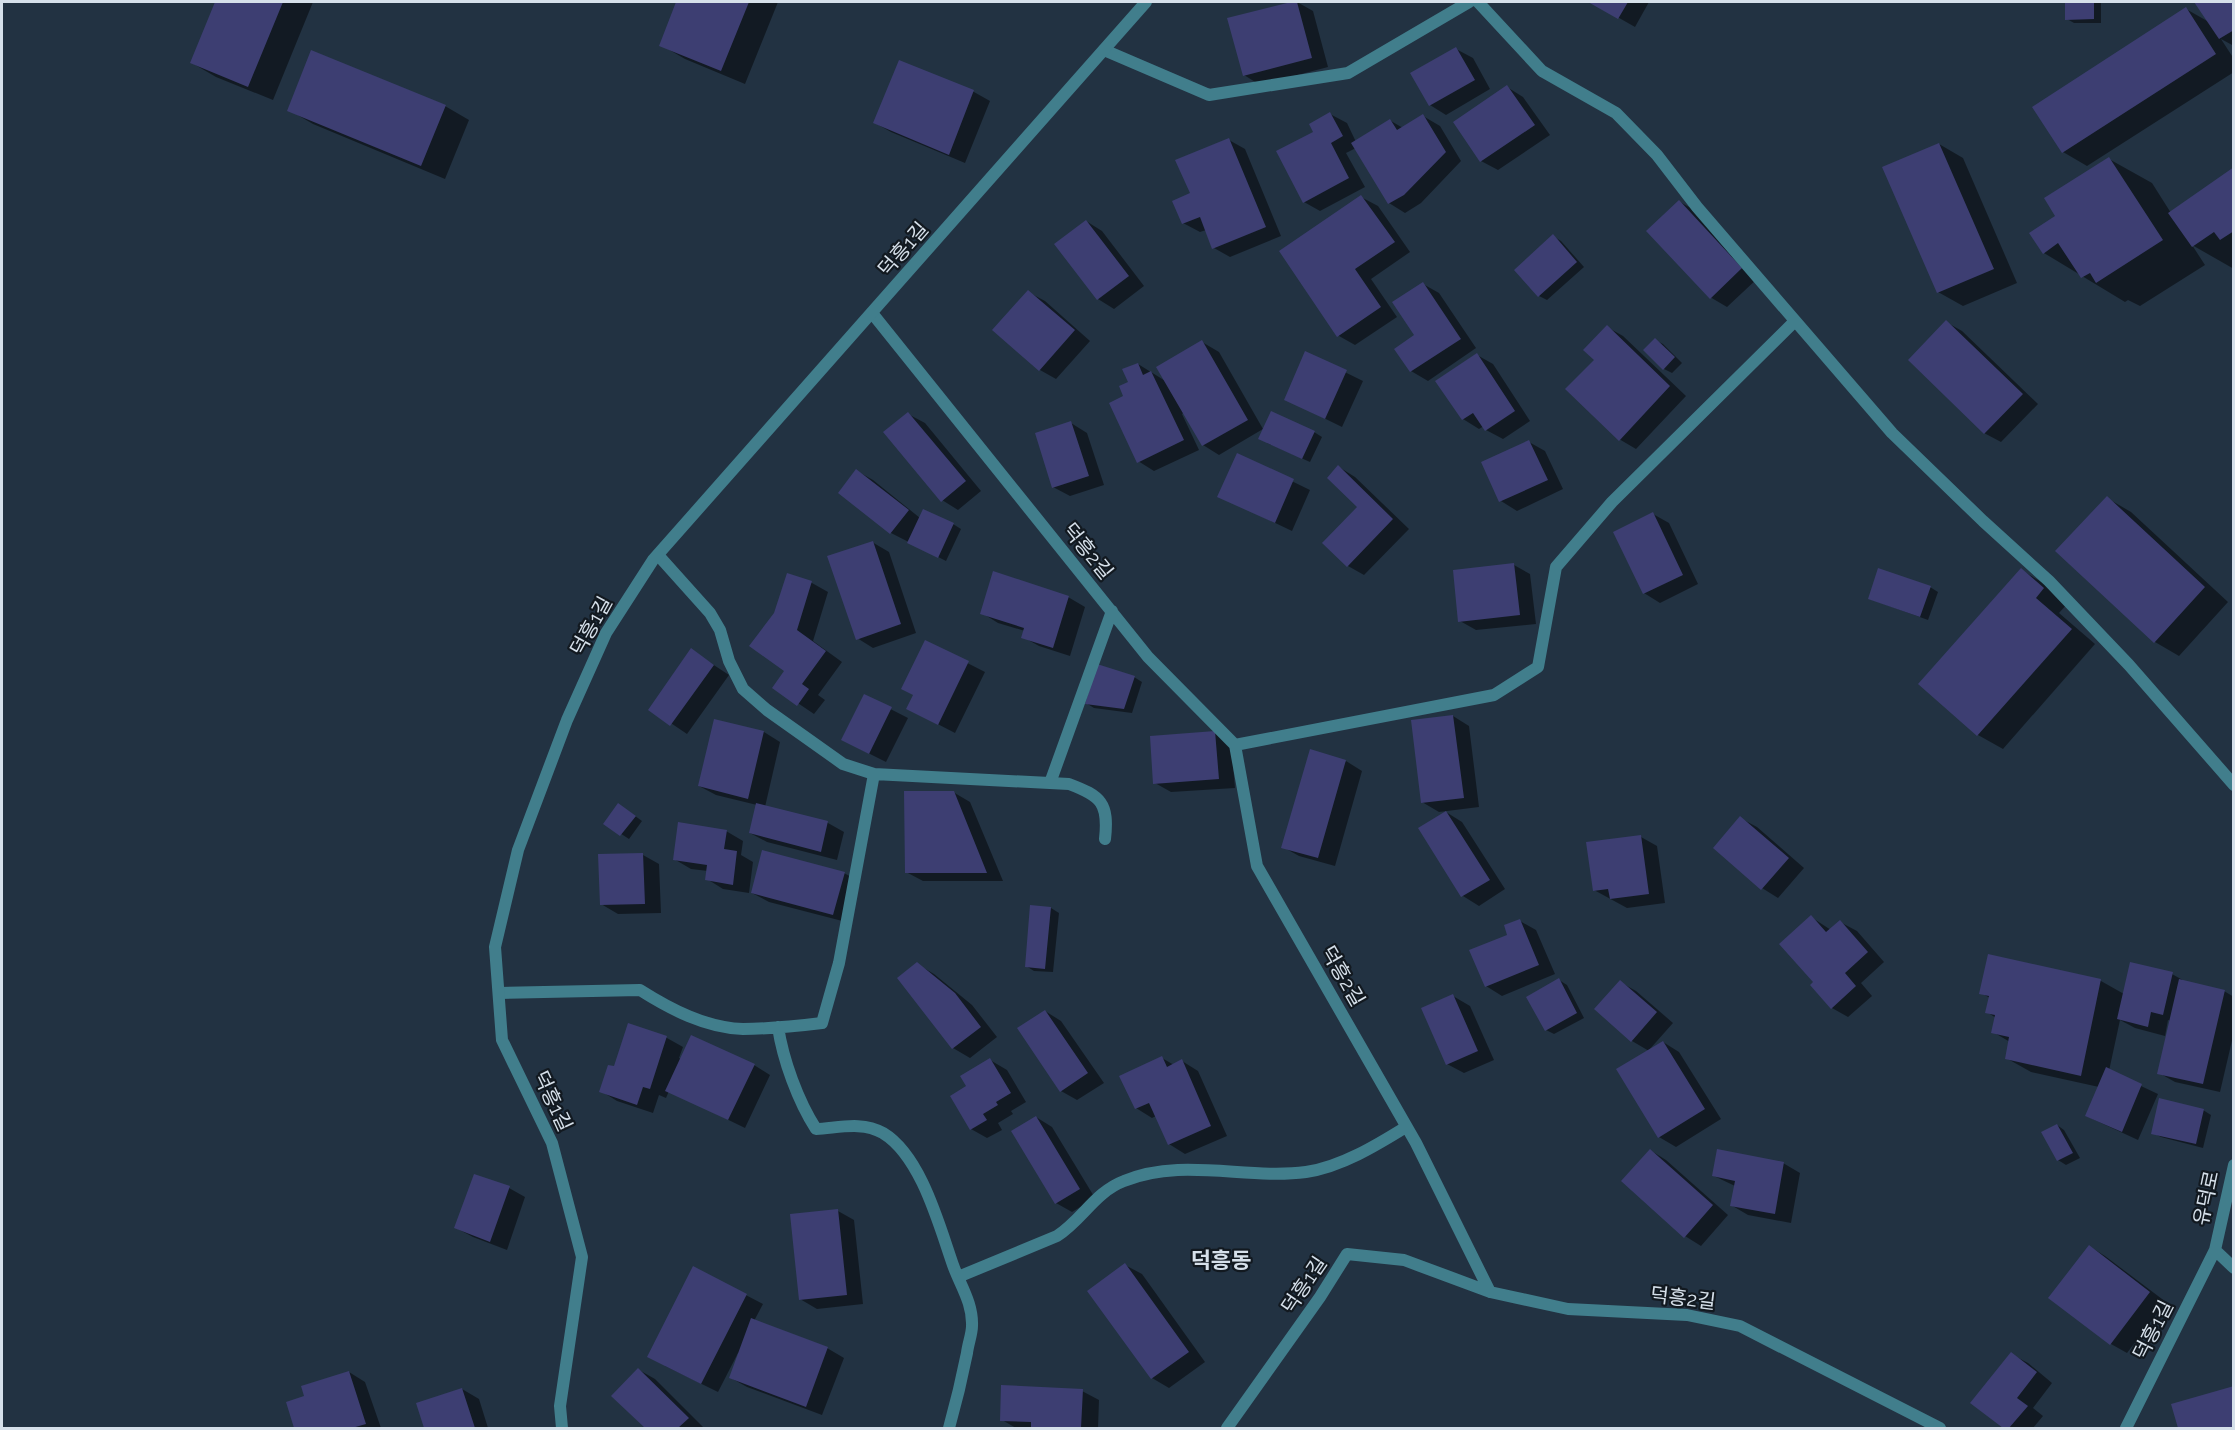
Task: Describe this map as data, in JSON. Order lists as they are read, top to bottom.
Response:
{
  "streets": {
    "street": ["덕흥1길", "덕흥2길", "유덕로"]
  },
  "crossings": [
    ["덕흥1길", "덕흥2길"],
    ["덕흥1길", "유덕로"]
  ],
  "districts": ["덕흥동"]
}
